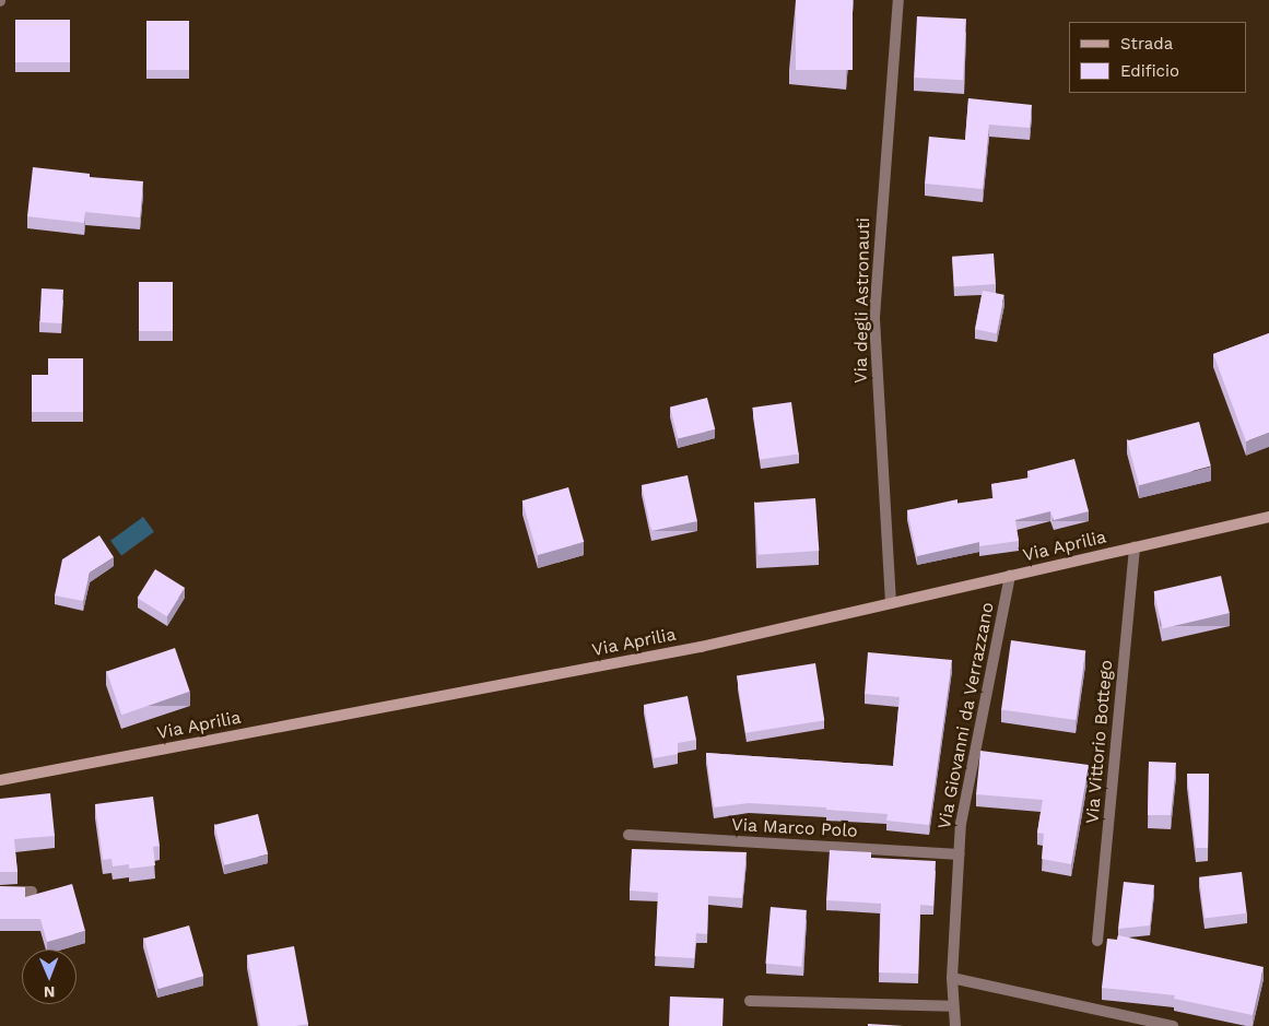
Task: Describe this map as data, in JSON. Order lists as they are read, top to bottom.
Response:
{
  "streets": {
    "street": [
      "Via degli Astronauti",
      "Via Aprilia",
      "Via Giovanni da Verrazzano",
      "Via Vittorio Bottego",
      "Via Marco Polo"
    ]
  },
  "crossings": [
    ["Via degli Astronauti", "Via Aprilia"],
    ["Via Aprilia", "Via Giovanni da Verrazzano"],
    ["Via Aprilia", "Via Vittorio Bottego"],
    ["Via Giovanni da Verrazzano", "Via Marco Polo"]
  ],
  "legend": ["Strada", "Edificio"],
  "north": "bottom"
}
